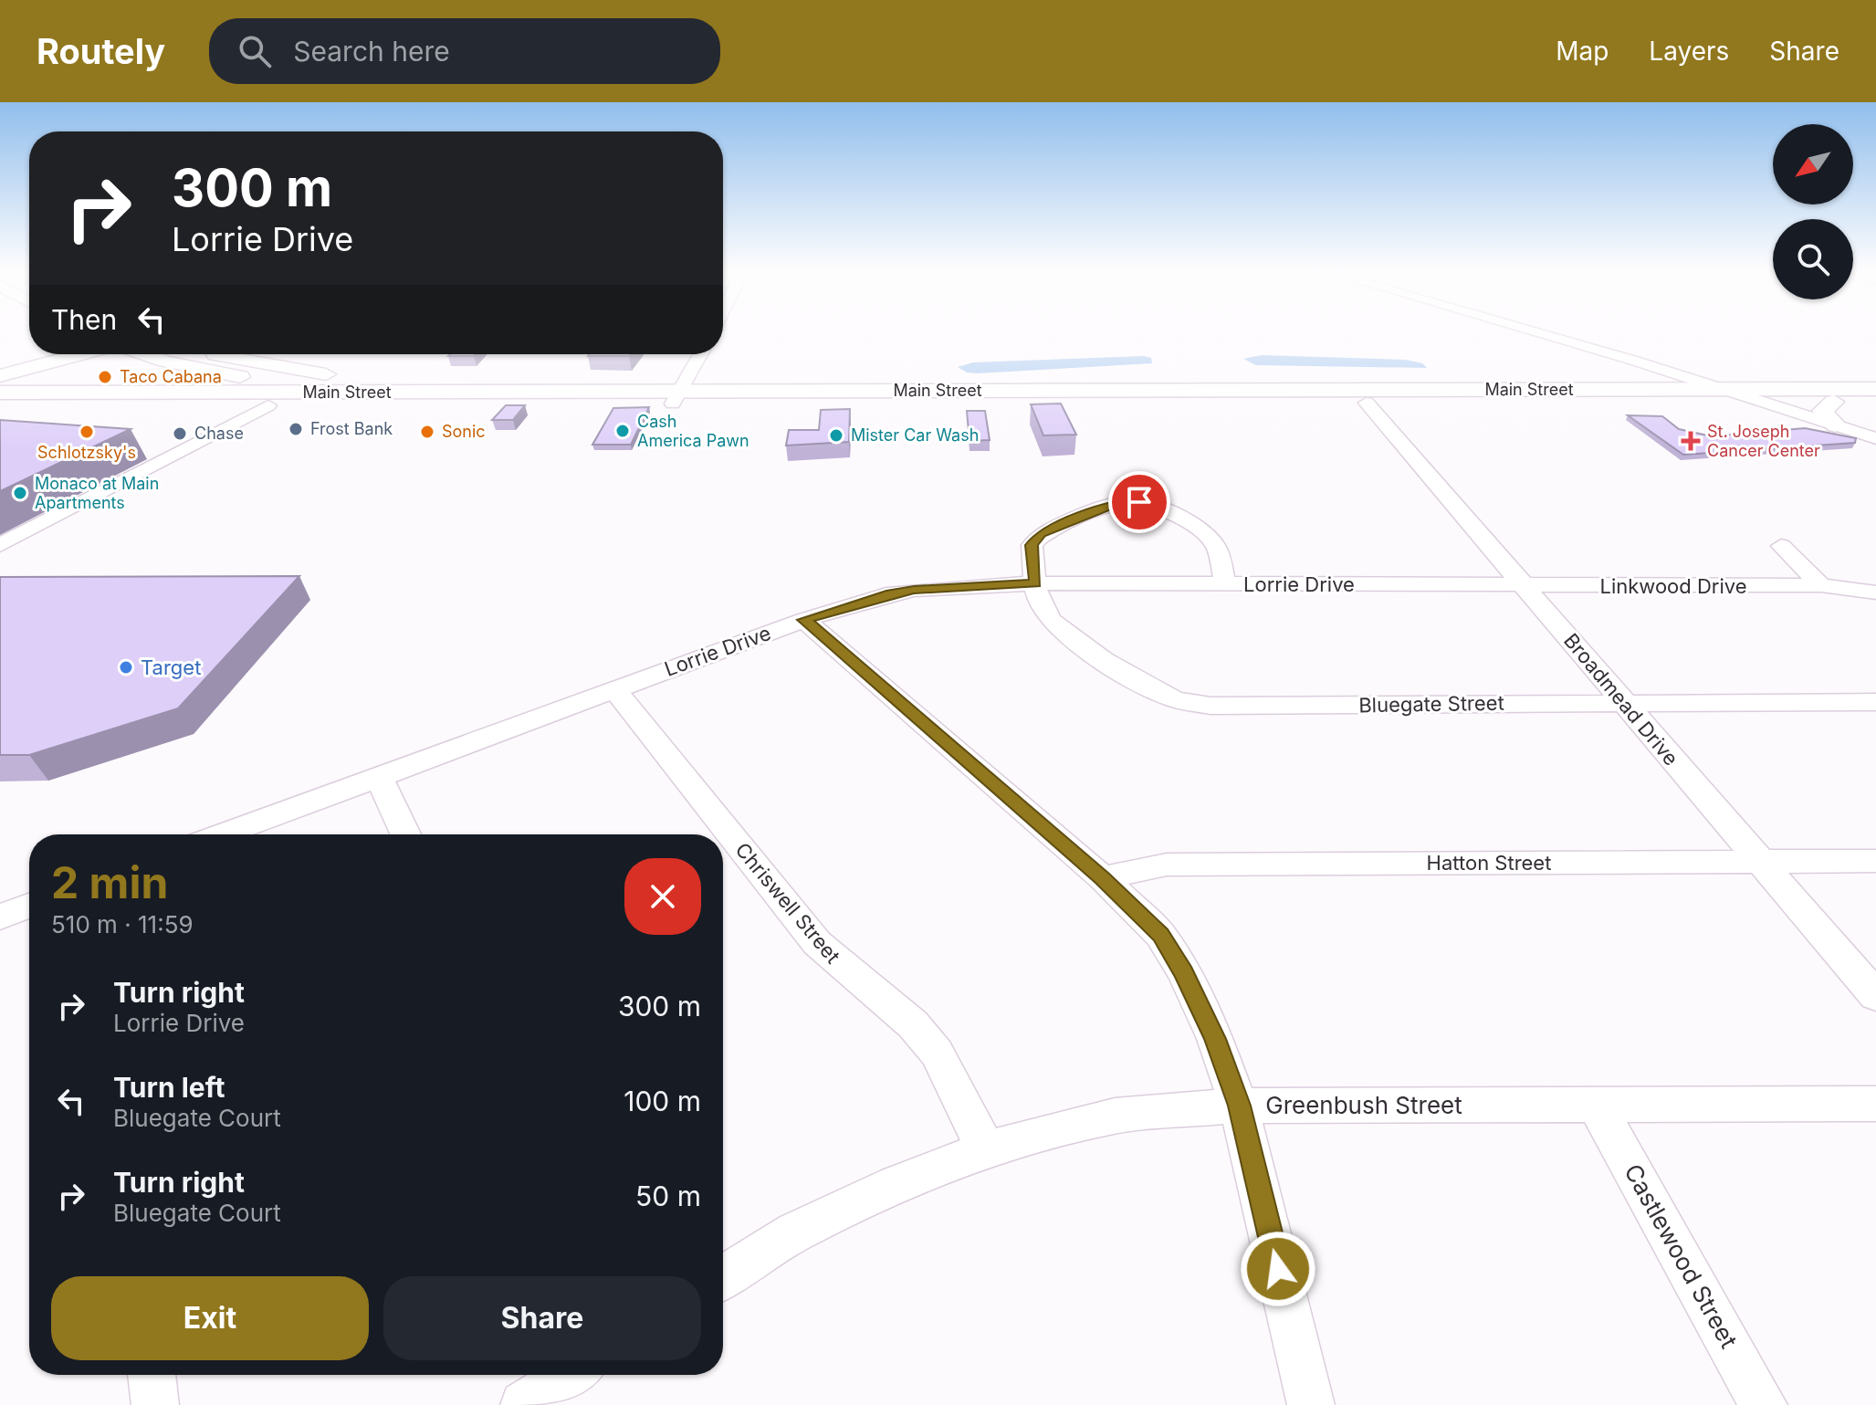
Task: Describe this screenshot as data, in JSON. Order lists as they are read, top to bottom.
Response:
{
  "streets": {
    "main road": ["Main Street"],
    "street": [
      "Lorrie Drive",
      "Linkwood Drive",
      "Broadmead Drive",
      "Bluegate Street",
      "Hatton Street",
      "Chriswell Street",
      "Greenbush Street",
      "Castlewood Street"
    ]
  },
  "crossings": [
    ["Main Street", "Broadmead Drive"],
    ["Lorrie Drive", "Linkwood Drive"],
    ["Lorrie Drive", "Broadmead Drive"],
    ["Lorrie Drive", "Bluegate Street"],
    ["Lorrie Drive", "Chriswell Street"],
    ["Linkwood Drive", "Broadmead Drive"],
    ["Broadmead Drive", "Bluegate Street"],
    ["Broadmead Drive", "Hatton Street"],
    ["Chriswell Street", "Greenbush Street"],
    ["Greenbush Street", "Castlewood Street"]
  ],
  "places": {
    "other": [
      "Taco Cabana",
      "Frost Bank",
      "Cash America Pawn",
      "Schlotzsky's",
      "Sonic",
      "Chase",
      "Mister Car Wash",
      "Monaco at Main Apartments",
      "Target"
    ],
    "health": ["St. Joseph Cancer Center"]
  },
  "north": "bottom left",
  "page": {
    "header": "Routely",
    "search": "Search here",
    "nav": ["Map", "Layers", "Share"],
    "turn": ["300 m", "Lorrie Drive"],
    "then": "Then",
    "heading": ["2 min", "510 m · 11:59"],
    "list": [
      {
        "name": "Turn right",
        "note": "Lorrie Drive",
        "value": "300 m"
      },
      {
        "name": "Turn left",
        "note": "Bluegate Court",
        "value": "100 m"
      },
      {
        "name": "Turn right",
        "note": "Bluegate Court",
        "value": "50 m"
      }
    ],
    "buttons": ["Exit", "Share"]
  }
}
